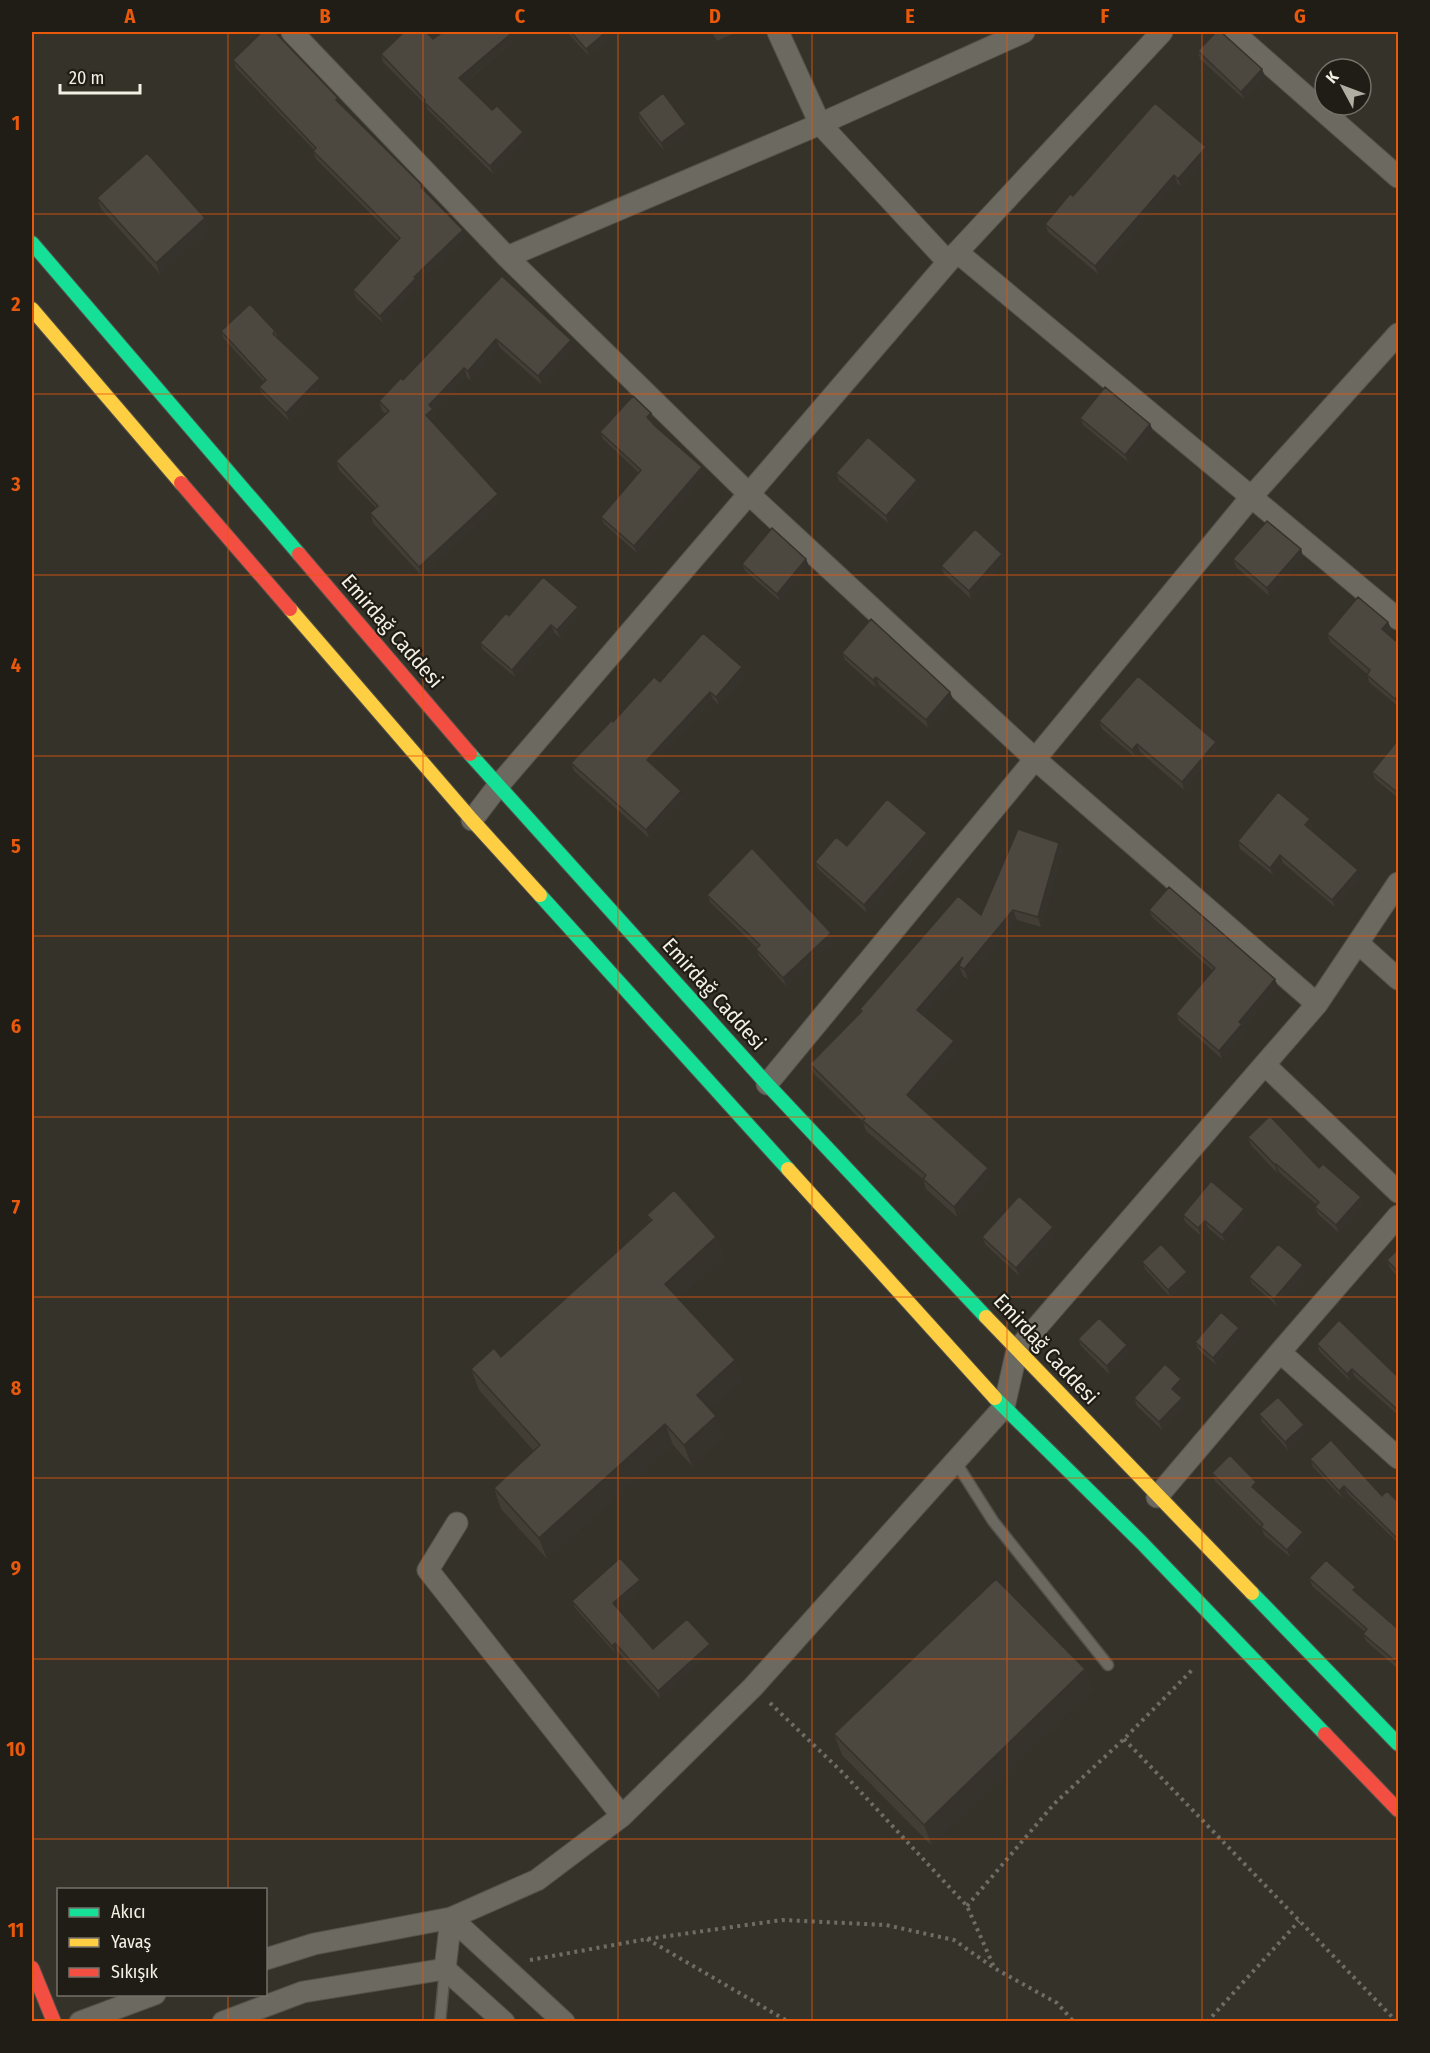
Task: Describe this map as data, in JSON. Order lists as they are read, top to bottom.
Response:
{
  "streets": {
    "main road": ["Emirdağ Caddesi"]
  },
  "legend": ["Akıcı", "Yavaş", "Sıkışık"],
  "scale_bar": "20 m",
  "north": "top left",
  "grid": {
    "columns": [
      "A",
      "B",
      "C",
      "D",
      "E",
      "F",
      "G"
    ],
    "rows": [
      "1",
      "2",
      "3",
      "4",
      "5",
      "6",
      "7",
      "8",
      "9",
      "10",
      "11"
    ]
  }
}
